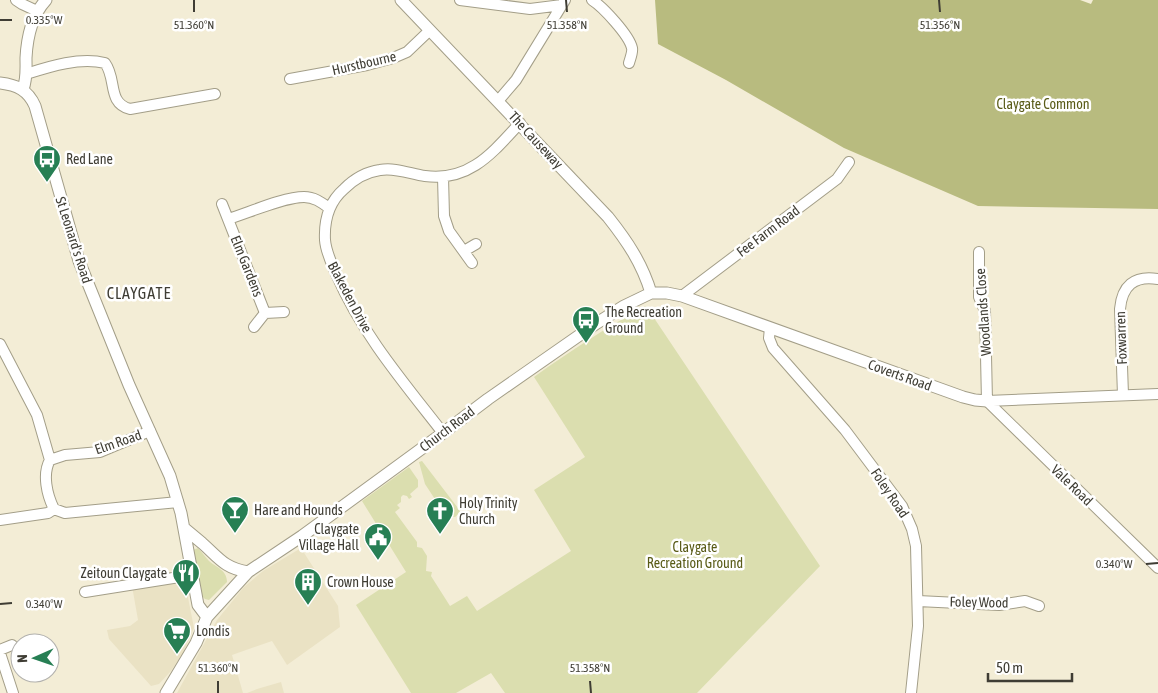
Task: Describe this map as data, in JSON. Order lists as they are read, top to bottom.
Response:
{
  "streets": {
    "street": [
      "Hurstbourne",
      "The Causeway",
      "Fee Farm Road",
      "St Leonard's Road",
      "Elm Gardens",
      "Blakeden Drive",
      "Woodlands Close",
      "Foxwarren",
      "Coverts Road",
      "Church Road",
      "Elm Road",
      "Vale Road",
      "Foley Road",
      "Foley Wood"
    ]
  },
  "crossings": [
    ["Hurstbourne", "The Causeway"],
    ["The Causeway", "Blakeden Drive"],
    ["The Causeway", "Coverts Road"],
    ["The Causeway", "Church Road"],
    ["Fee Farm Road", "Coverts Road"],
    ["St Leonard's Road", "Church Road"],
    ["St Leonard's Road", "Elm Road"],
    ["Elm Gardens", "Blakeden Drive"],
    ["Blakeden Drive", "Church Road"],
    ["Woodlands Close", "Coverts Road"],
    ["Woodlands Close", "Vale Road"],
    ["Foxwarren", "Coverts Road"],
    ["Coverts Road", "Church Road"],
    ["Coverts Road", "Vale Road"],
    ["Coverts Road", "Foley Road"],
    ["Foley Road", "Foley Wood"]
  ],
  "districts": ["CLAYGATE"],
  "parks": ["Claygate Common", "Claygate Recreation Ground"],
  "places": {
    "bus stop": ["Red Lane", "The Recreation Ground"],
    "bar": ["Hare and Hounds"],
    "church": ["Holy Trinity Church"],
    "public building": ["Claygate Village Hall"],
    "restaurant": ["Zeitoun Claygate"],
    "building": ["Crown House"],
    "supermarket": ["Londis"]
  },
  "scale_bar": "50 m",
  "north": "left",
  "coordinates": [
    "0.335°W",
    "51.360°N",
    "51.358°N",
    "51.356°N",
    "0.340°W"
  ]
}
